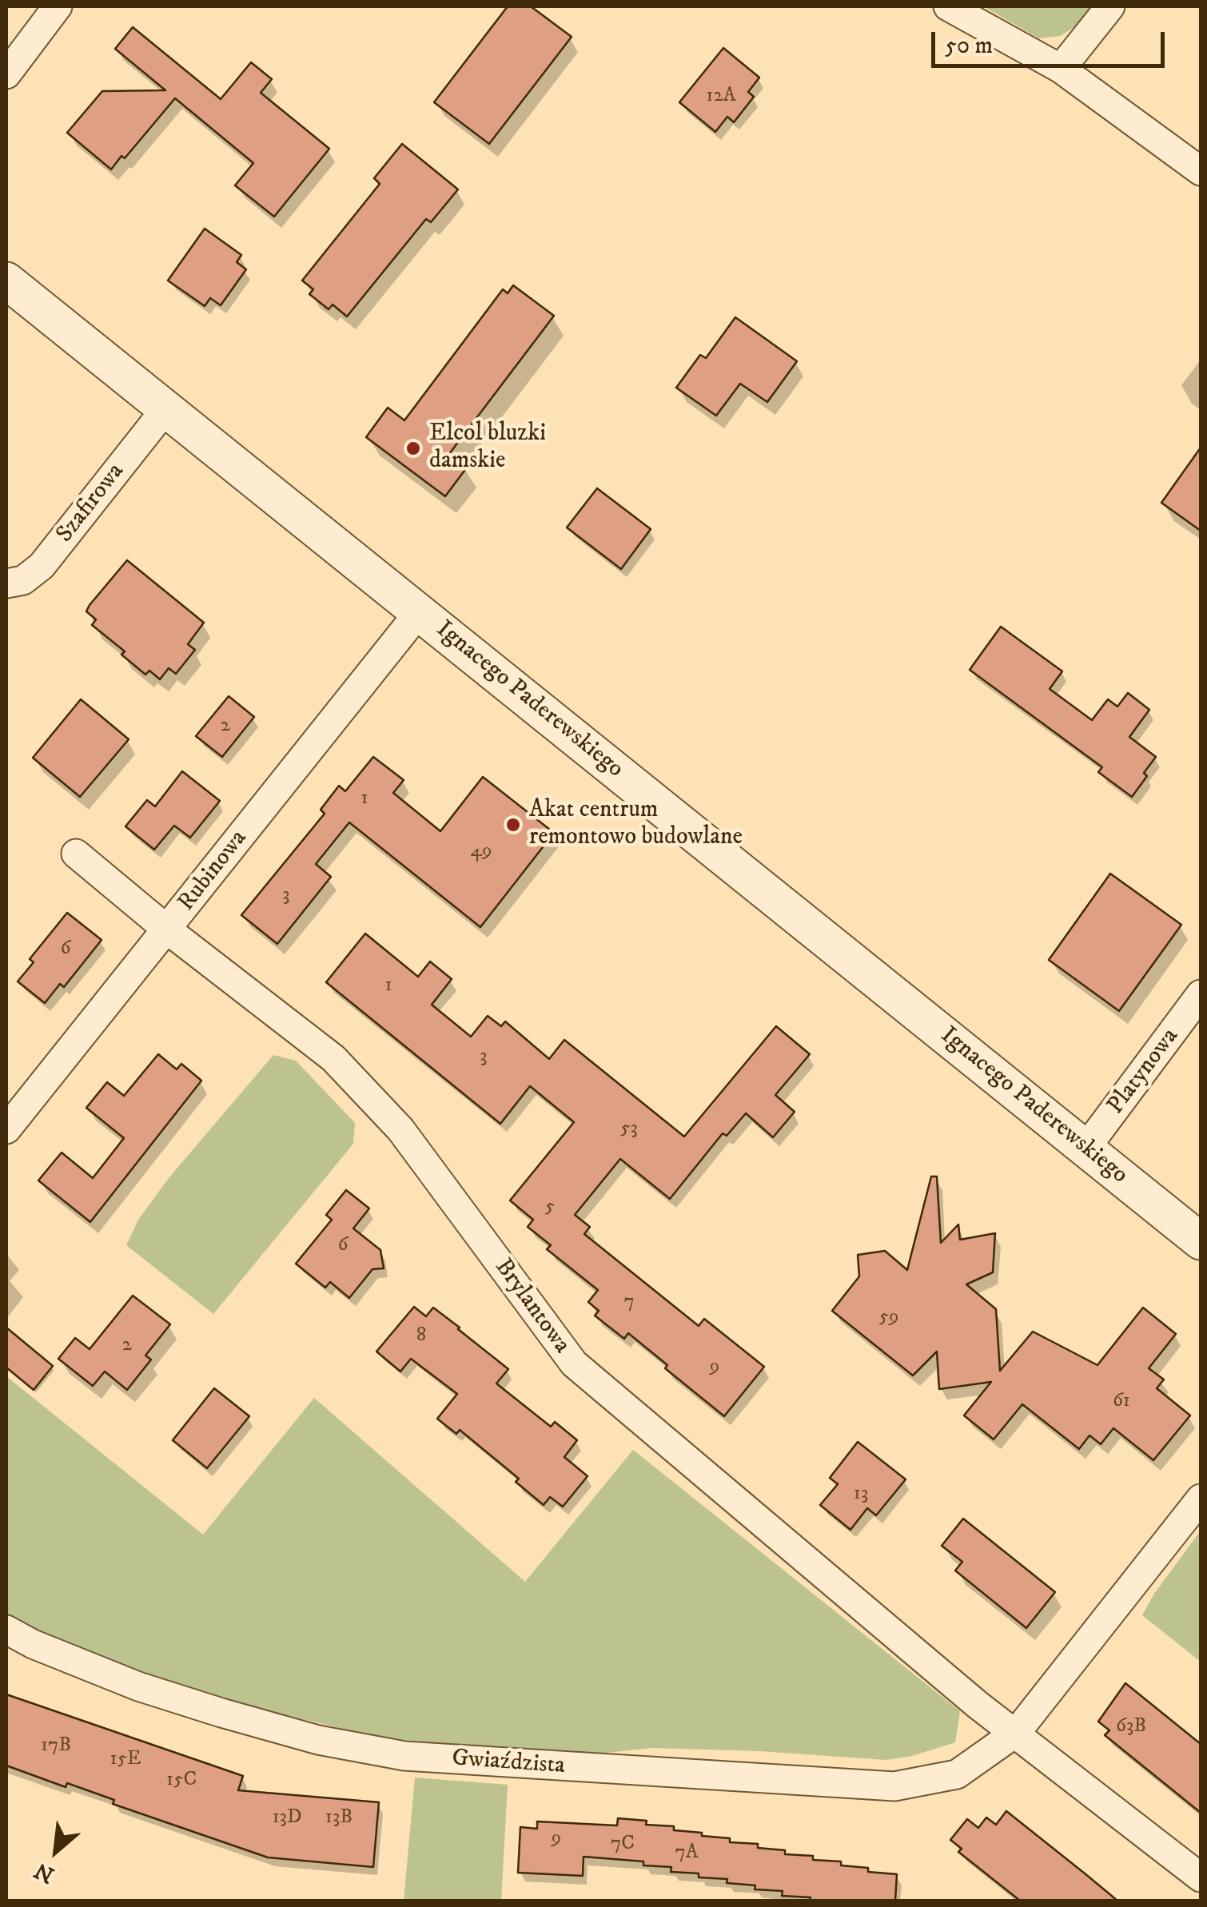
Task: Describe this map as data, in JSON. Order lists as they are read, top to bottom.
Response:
{
  "streets": {
    "street": [
      "Szafirowa",
      "Ignacego Paderewskiego",
      "Rubinowa",
      "Platynowa",
      "Brylantowa",
      "Gwiaździsta"
    ]
  },
  "crossings": [
    ["Szafirowa", "Ignacego Paderewskiego"],
    ["Ignacego Paderewskiego", "Rubinowa"],
    ["Ignacego Paderewskiego", "Platynowa"],
    ["Rubinowa", "Brylantowa"],
    ["Brylantowa", "Gwiaździsta"]
  ],
  "places": ["Elcol bluzki damskie", "Akat centrum remontowo budowlane"],
  "house_numbers": [
    "12A",
    "2",
    "1",
    "49",
    "3",
    "6",
    "1",
    "3",
    "53",
    "5",
    "6",
    "7",
    "59",
    "8",
    "2",
    "9",
    "61",
    "13",
    "63B",
    "17B",
    "15E",
    "15C",
    "13D",
    "13B",
    "9",
    "7C",
    "7A"
  ],
  "scale_bar": "50 m",
  "north": "bottom left"
}
